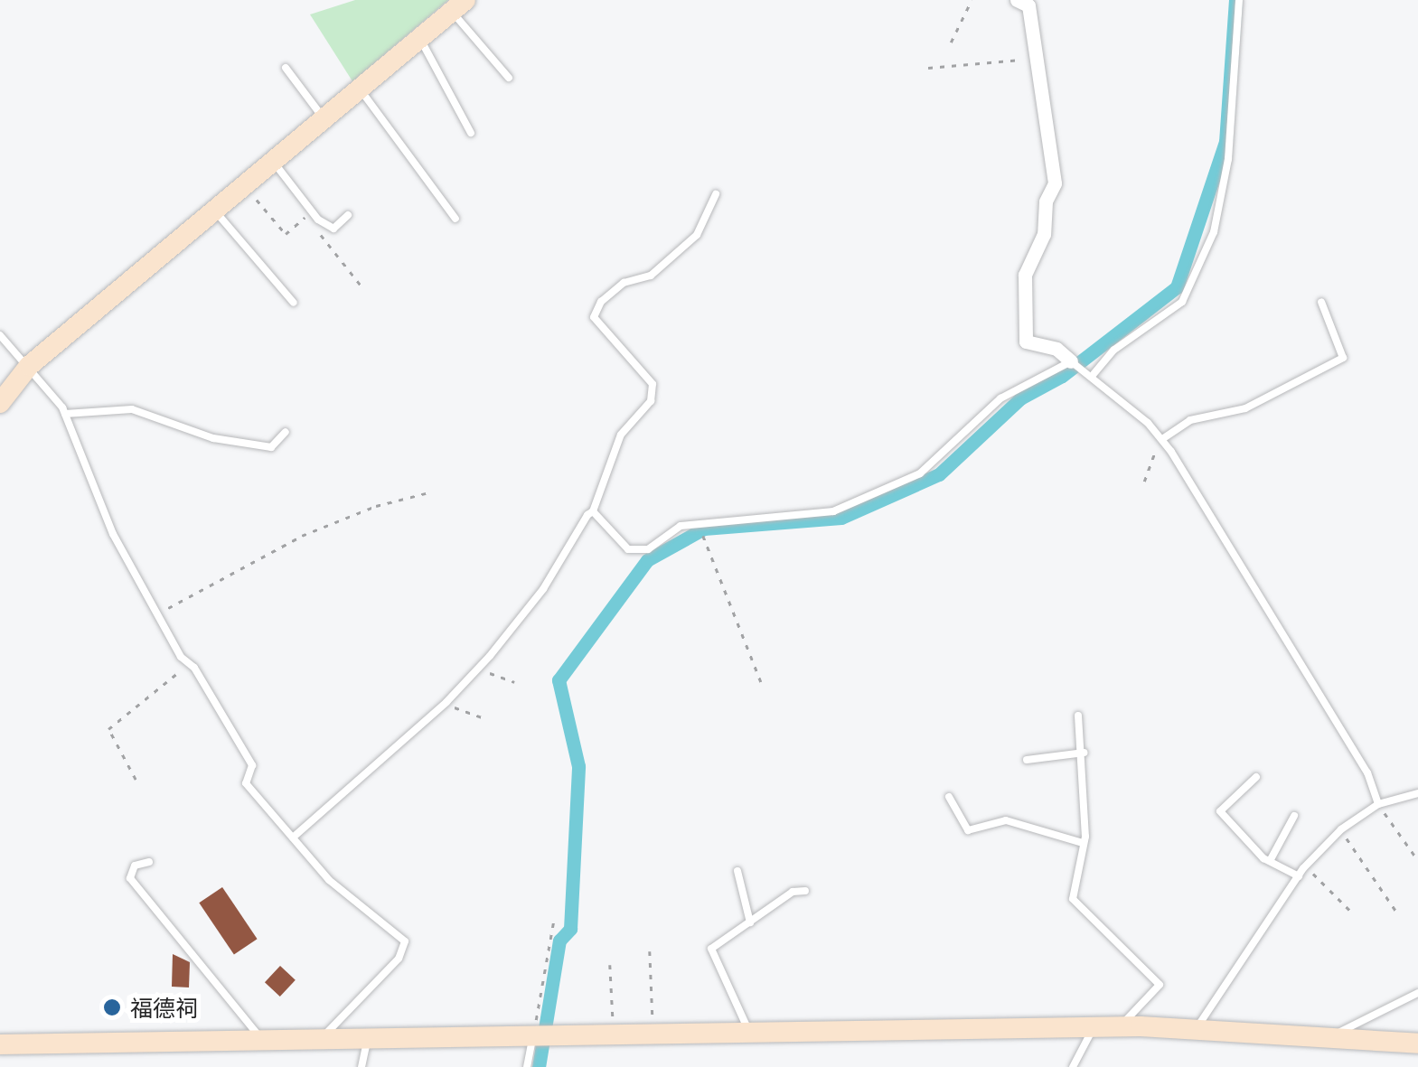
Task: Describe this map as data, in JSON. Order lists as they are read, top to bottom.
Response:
{
  "places": ["福德祠"]
}
